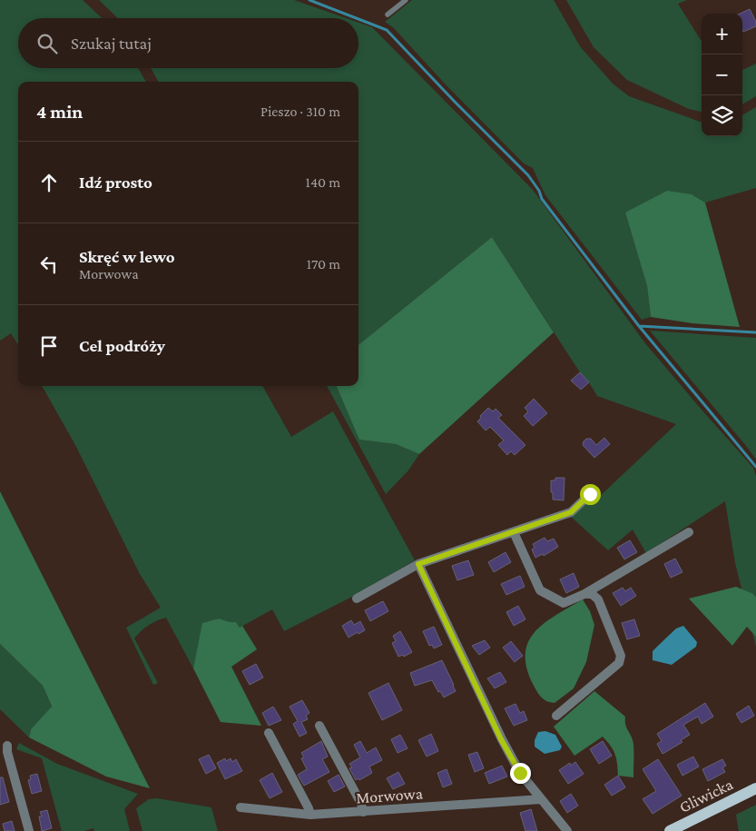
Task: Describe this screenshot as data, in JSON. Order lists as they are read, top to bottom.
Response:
{
  "streets": {
    "main road": ["Gliwicka"],
    "street": ["Morwowa"]
  },
  "page": {
    "map_buttons": ["+", "−"],
    "search": "Szukaj tutaj",
    "heading": ["4 min", "Pieszo · 310 m"],
    "list": [
      ["Idź prosto", "140 m"],
      ["Skręć w lewo", "Morwowa", "170 m"],
      "Cel podróży"
    ]
  }
}
